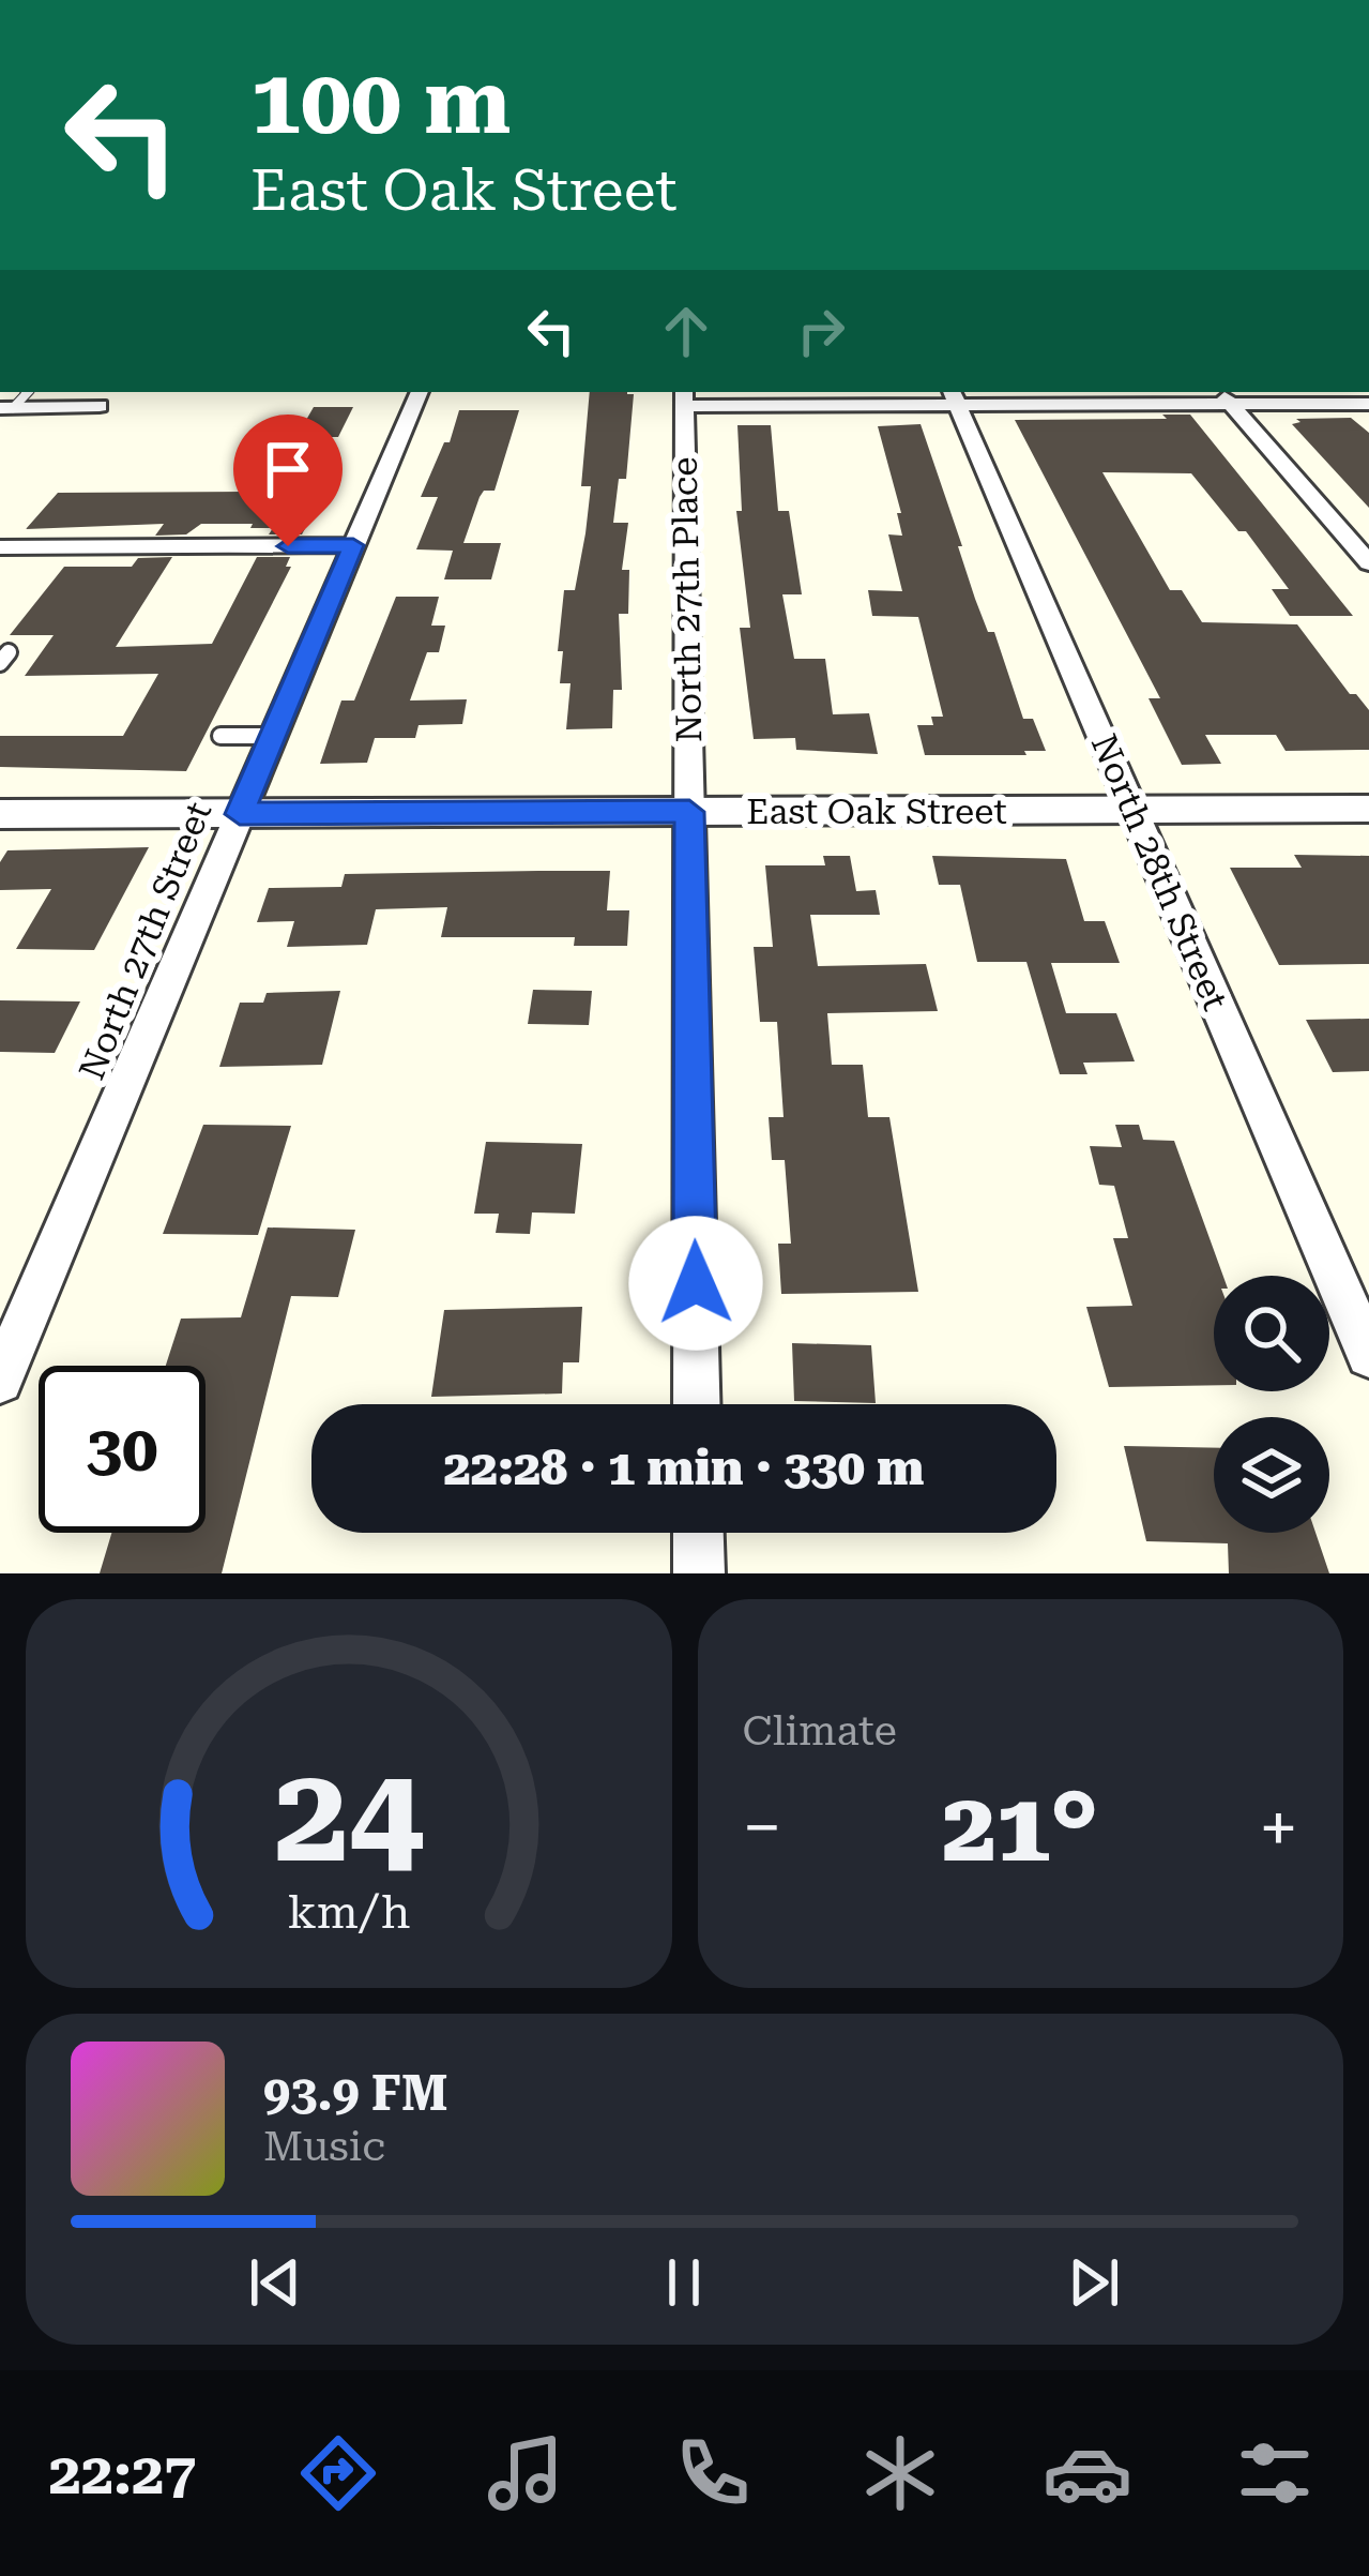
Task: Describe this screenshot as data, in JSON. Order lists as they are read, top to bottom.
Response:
{
  "streets": {
    "street": [
      "North 27th Place",
      "East Oak Street",
      "North 28th Street",
      "North 27th Street"
    ]
  },
  "crossings": [
    ["North 27th Place", "East Oak Street"],
    ["East Oak Street", "North 28th Street"],
    ["East Oak Street", "North 27th Street"]
  ],
  "page": {
    "turn": ["100 m", "East Oak Street"],
    "limit": "30",
    "trip": "22:28 · 1 min · 330 m",
    "tile": "Climate",
    "heat": ["−", "21°", "+"],
    "song": ["93.9 FM", "Music"],
    "tabs": "22:27",
    "gauge": ["24", "km/h"]
  }
}
